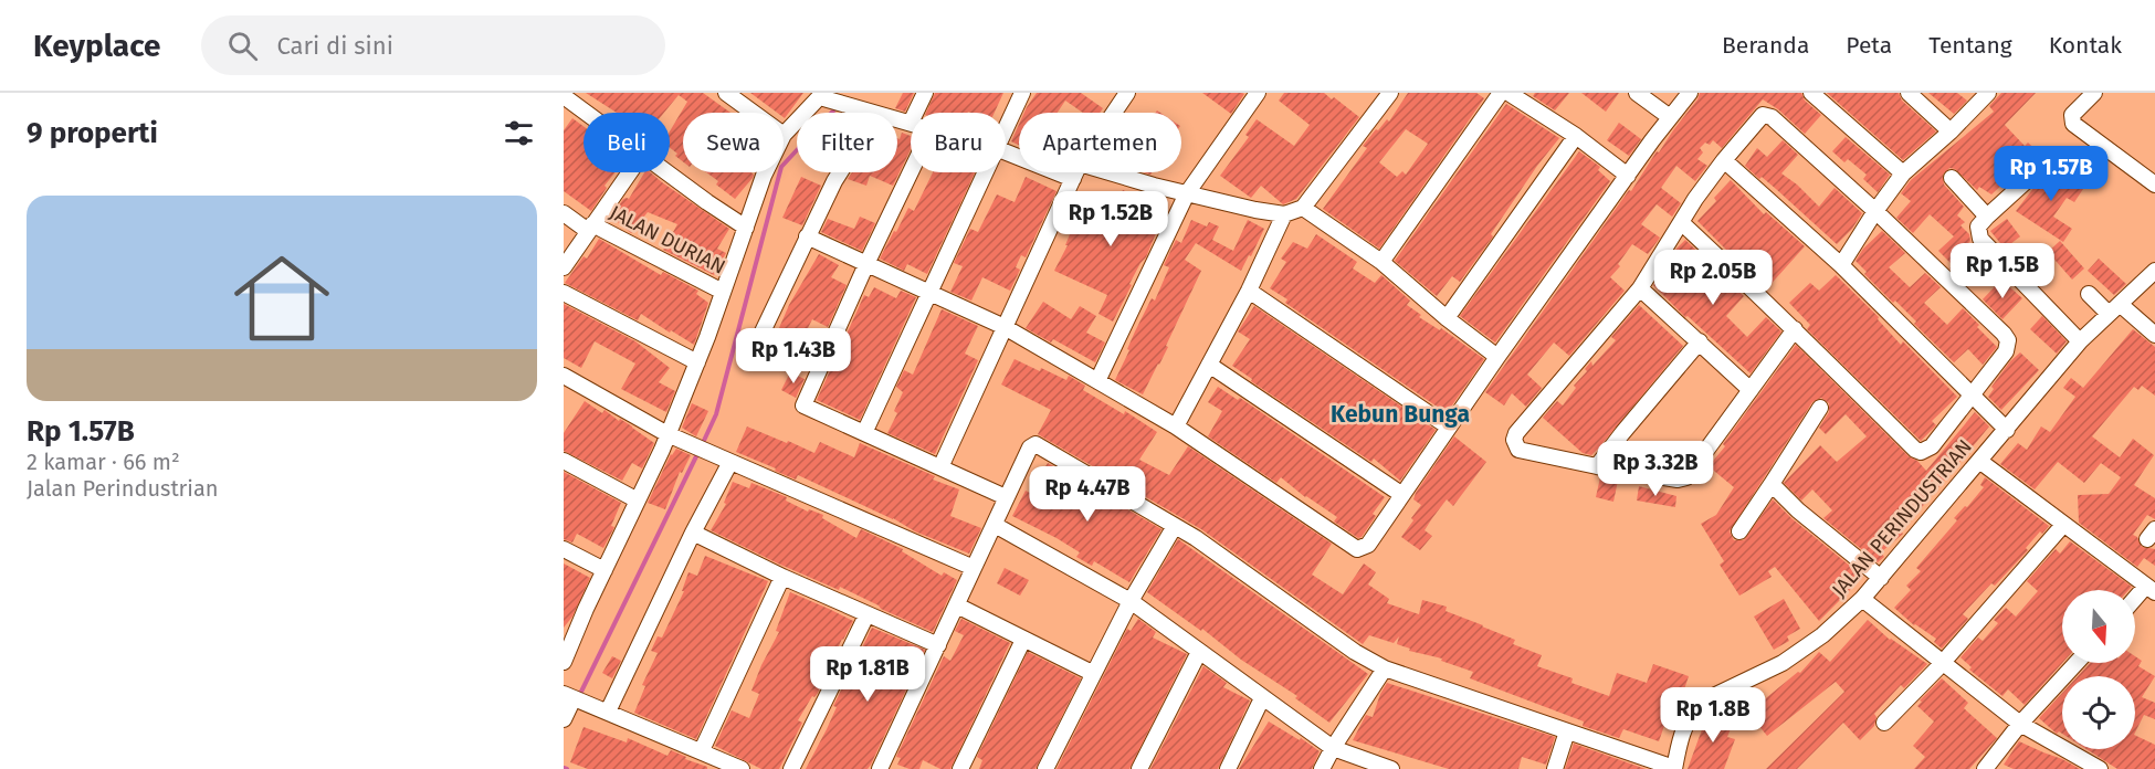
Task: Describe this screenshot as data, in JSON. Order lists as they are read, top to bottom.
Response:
{
  "streets": {
    "street": ["JALAN DURIAN", "JALAN PERINDUSTRIAN"]
  },
  "districts": ["Kebun Bunga"],
  "north": "bottom",
  "page": {
    "header": "Keyplace",
    "search": "Cari di sini",
    "nav": [
      "Beranda",
      "Peta",
      "Tentang",
      "Kontak"
    ],
    "heading": "9 properti",
    "chip": [
      "Beli",
      "Sewa",
      "Filter",
      "Baru",
      "Apartemen"
    ],
    "price": [
      "Rp 1.57B",
      "Rp 1.52B",
      "Rp 1.5B",
      "Rp 2.05B",
      "Rp 1.43B",
      "Rp 3.32B",
      "Rp 4.47B",
      "Rp 1.81B",
      "Rp 1.8B"
    ],
    "list": [
      {
        "name": "Rp 1.57B",
        "note": "2 kamar · 66 m² · Jalan Perindustrian"
      }
    ]
  }
}
